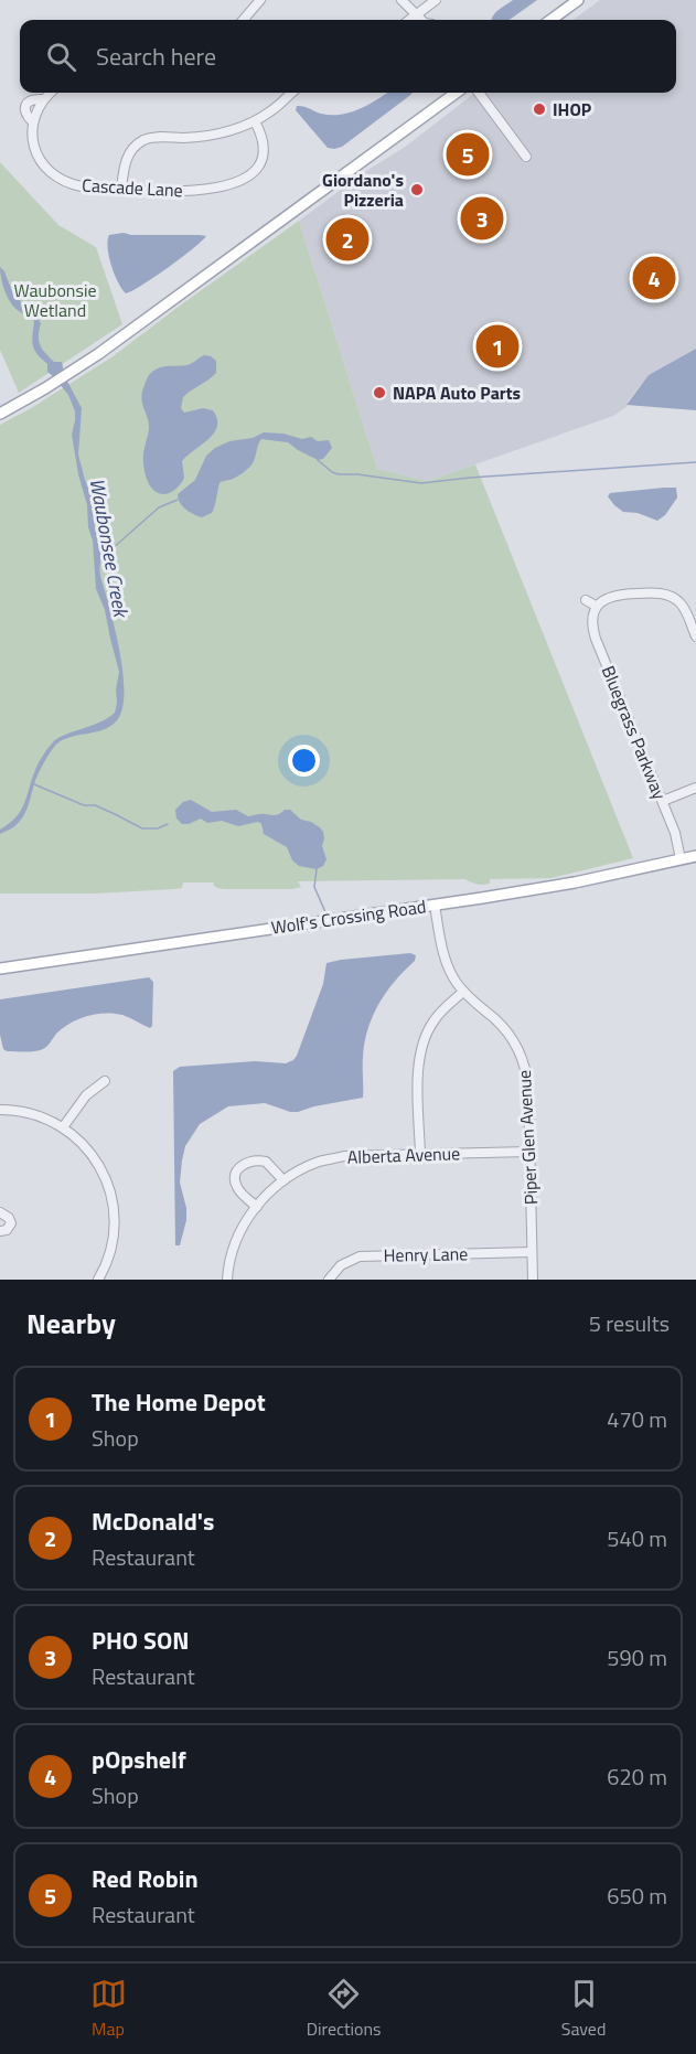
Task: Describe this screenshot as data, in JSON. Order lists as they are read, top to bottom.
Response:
{
  "streets": {
    "main road": ["Wolf's Crossing Road"],
    "street": [
      "Cascade Lane",
      "Bluegrass Parkway",
      "Piper Glen Avenue",
      "Alberta Avenue",
      "Henry Lane"
    ]
  },
  "crossings": [
    ["Bluegrass Parkway", "Wolf's Crossing Road"],
    ["Wolf's Crossing Road", "Piper Glen Avenue"],
    ["Piper Glen Avenue", "Alberta Avenue"],
    ["Piper Glen Avenue", "Henry Lane"]
  ],
  "water": ["Waubonsee Creek"],
  "parks": ["Waubonsie Wetland"],
  "places": ["IHOP", "Giordano's Pizzeria", "NAPA Auto Parts"],
  "page": {
    "search": "Search here",
    "pins": [
      "5",
      "3",
      "2",
      "4",
      "1"
    ],
    "heading": ["Nearby", "5 results"],
    "list": [
      {
        "mark": "1",
        "name": "The Home Depot",
        "note": "Shop",
        "value": "470 m"
      },
      {
        "mark": "2",
        "name": "McDonald's",
        "note": "Restaurant",
        "value": "540 m"
      },
      {
        "mark": "3",
        "name": "PHO SON",
        "note": "Restaurant",
        "value": "590 m"
      },
      {
        "mark": "4",
        "name": "pOpshelf",
        "note": "Shop",
        "value": "620 m"
      },
      {
        "mark": "5",
        "name": "Red Robin",
        "note": "Restaurant",
        "value": "650 m"
      }
    ],
    "nav": ["Map", "Directions", "Saved"]
  }
}
